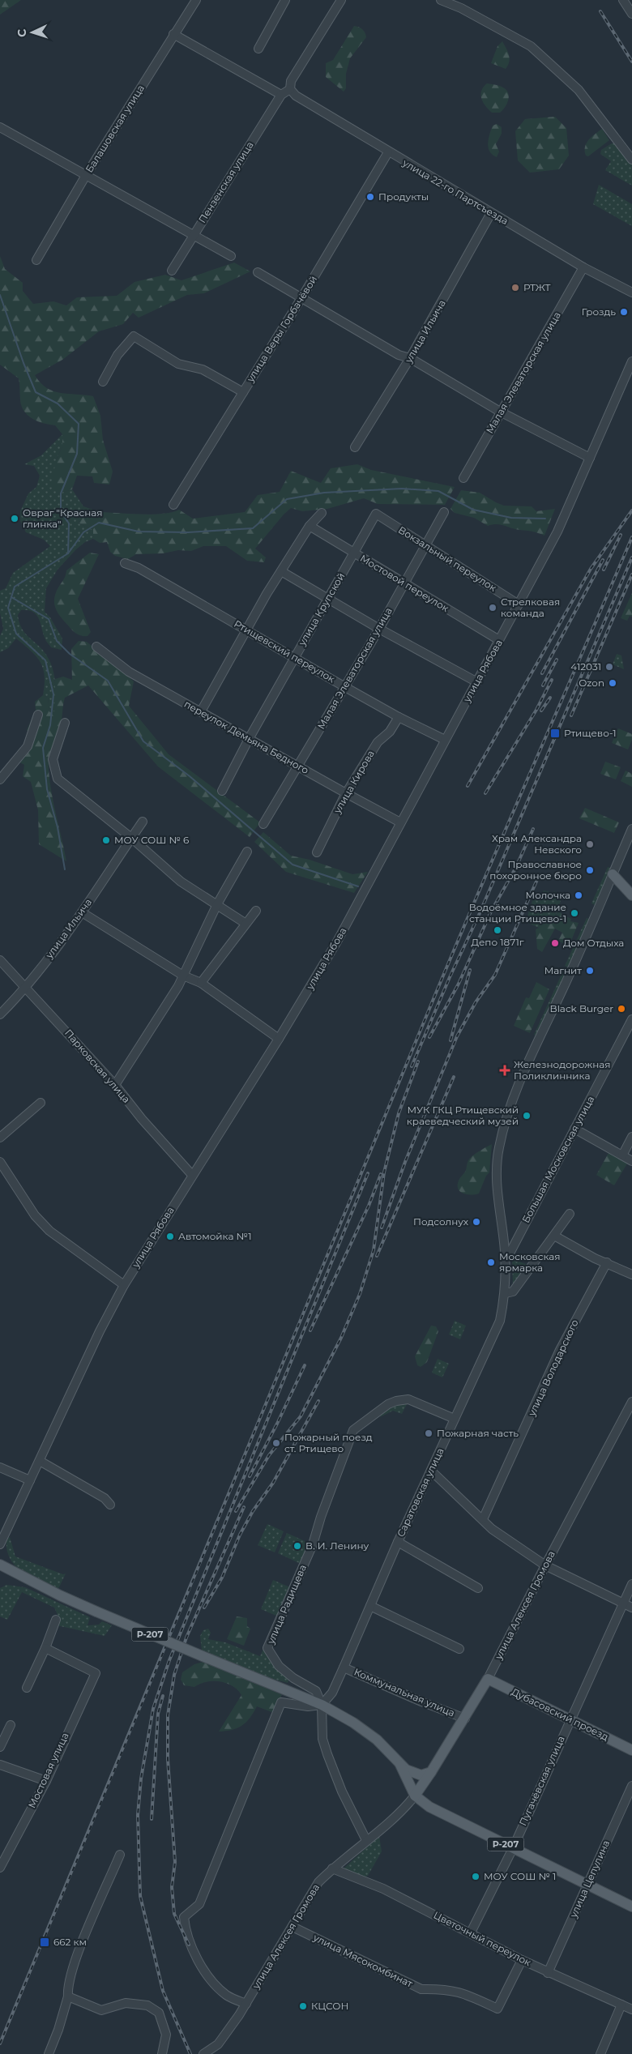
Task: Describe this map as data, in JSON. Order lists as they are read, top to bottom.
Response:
{
  "streets": {
    "main road": ["улица Алексея Громова", "Р-207", "Дубасовский проезд"],
    "street": [
      "Балашовская улица",
      "Пензенская улица",
      "улица 22-го Партсъезда",
      "улица Веры Горбачёвой",
      "улица Ильича",
      "Малая Элеваторская улица",
      "Вокзальный переулок",
      "Мостовой переулок",
      "улица Крупской",
      "Ртищевский переулок",
      "улица Рябова",
      "переулок Демьяна Бедного",
      "улица Кирова",
      "Парковская улица",
      "Большая Московская улица",
      "улица Володарского",
      "Саратовская улица",
      "улица Радищева",
      "Коммунальная улица",
      "Мостовая улица",
      "Пугачёвская улица",
      "улица Цепулина",
      "Цветочный переулок",
      "улица Мясокомбинат"
    ]
  },
  "crossings": [
    ["улица 22-го Партсъезда", "улица Веры Горбачёвой"],
    ["улица 22-го Партсъезда", "улица Ильича"],
    ["улица 22-го Партсъезда", "Малая Элеваторская улица"],
    ["улица Ильича", "Парковская улица"],
    ["Малая Элеваторская улица", "Вокзальный переулок"],
    ["Малая Элеваторская улица", "Мостовой переулок"],
    ["Малая Элеваторская улица", "Ртищевский переулок"],
    ["Малая Элеваторская улица", "переулок Демьяна Бедного"],
    ["Вокзальный переулок", "улица Крупской"],
    ["Вокзальный переулок", "улица Рябова"],
    ["Мостовой переулок", "улица Крупской"],
    ["Мостовой переулок", "улица Рябова"],
    ["улица Крупской", "Ртищевский переулок"],
    ["улица Крупской", "переулок Демьяна Бедного"],
    ["Ртищевский переулок", "улица Рябова"],
    ["Ртищевский переулок", "улица Кирова"],
    ["улица Рябова", "переулок Демьяна Бедного"],
    ["улица Рябова", "Парковская улица"],
    ["переулок Демьяна Бедного", "улица Кирова"],
    ["Большая Московская улица", "Саратовская улица"],
    ["Саратовская улица", "улица Радищева"],
    ["Саратовская улица", "Р-207"],
    ["Саратовская улица", "Коммунальная улица"],
    ["улица Радищева", "Р-207"],
    ["улица Алексея Громова", "Р-207"],
    ["улица Алексея Громова", "Коммунальная улица"],
    ["улица Алексея Громова", "Дубасовский проезд"],
    ["улица Алексея Громова", "Цветочный переулок"],
    ["улица Алексея Громова", "улица Мясокомбинат"],
    ["Р-207", "Пугачёвская улица"],
    ["Р-207", "улица Цепулина"],
    ["Дубасовский проезд", "Пугачёвская улица"],
    ["Пугачёвская улица", "Цветочный переулок"],
    ["улица Цепулина", "Цветочный переулок"],
    ["Цветочный переулок", "улица Мясокомбинат"]
  ],
  "places": {
    "other": [
      "Продукты",
      "РТЖТ",
      "Гроздь",
      "Овраг \"Красная глинка\"",
      "Стрелковая команда",
      "412031",
      "Ozon",
      "МОУ СОШ № 6",
      "Храм Александра Невского",
      "Православное похоронное бюро",
      "Молочка",
      "Водоёмное здание станции Ртищево-1",
      "Депо 1871г",
      "Дом Отдыха",
      "Магнит",
      "Black Burger",
      "МУК ГКЦ Ртищевский краеведческий музей",
      "Подсолнух",
      "Автомойка №1",
      "Московская ярмарка",
      "Пожарная часть",
      "Пожарный поезд ст. Ртищево",
      "В. И. Ленину",
      "МОУ СОШ № 1",
      "КЦСОН"
    ],
    "transit": ["Ртищево-1", "662 км"],
    "health": ["Железнодорожная Поликлинника"]
  },
  "north": "left"
}
